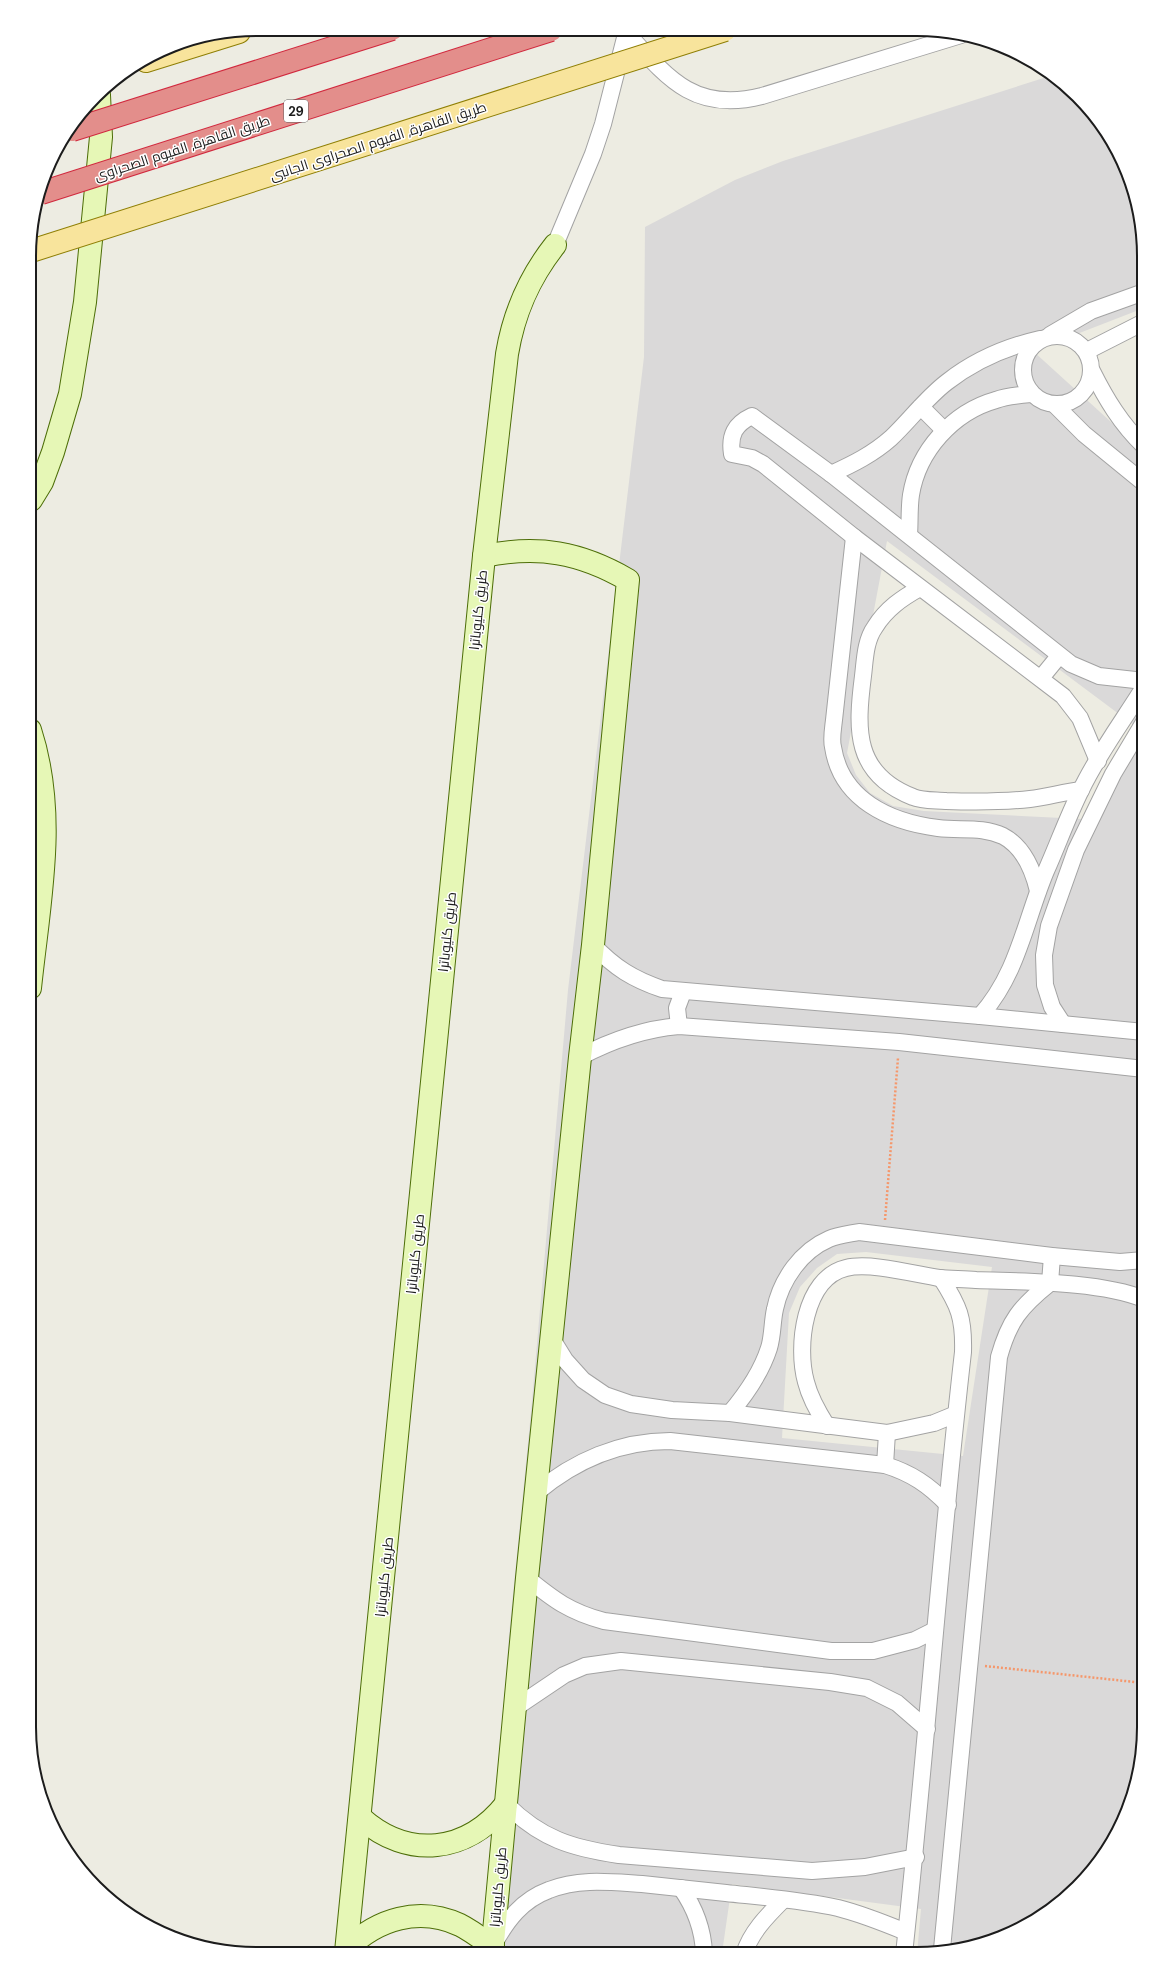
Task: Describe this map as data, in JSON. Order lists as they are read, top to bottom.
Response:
{
  "streets": {
    "highway": ["29", "طريق القاهرة, الفيوم الصحراوى"],
    "main road": ["طريق القاهرة, الفيوم الصحراوى الجانبى", "طريق كليوباترا"]
  }
}
